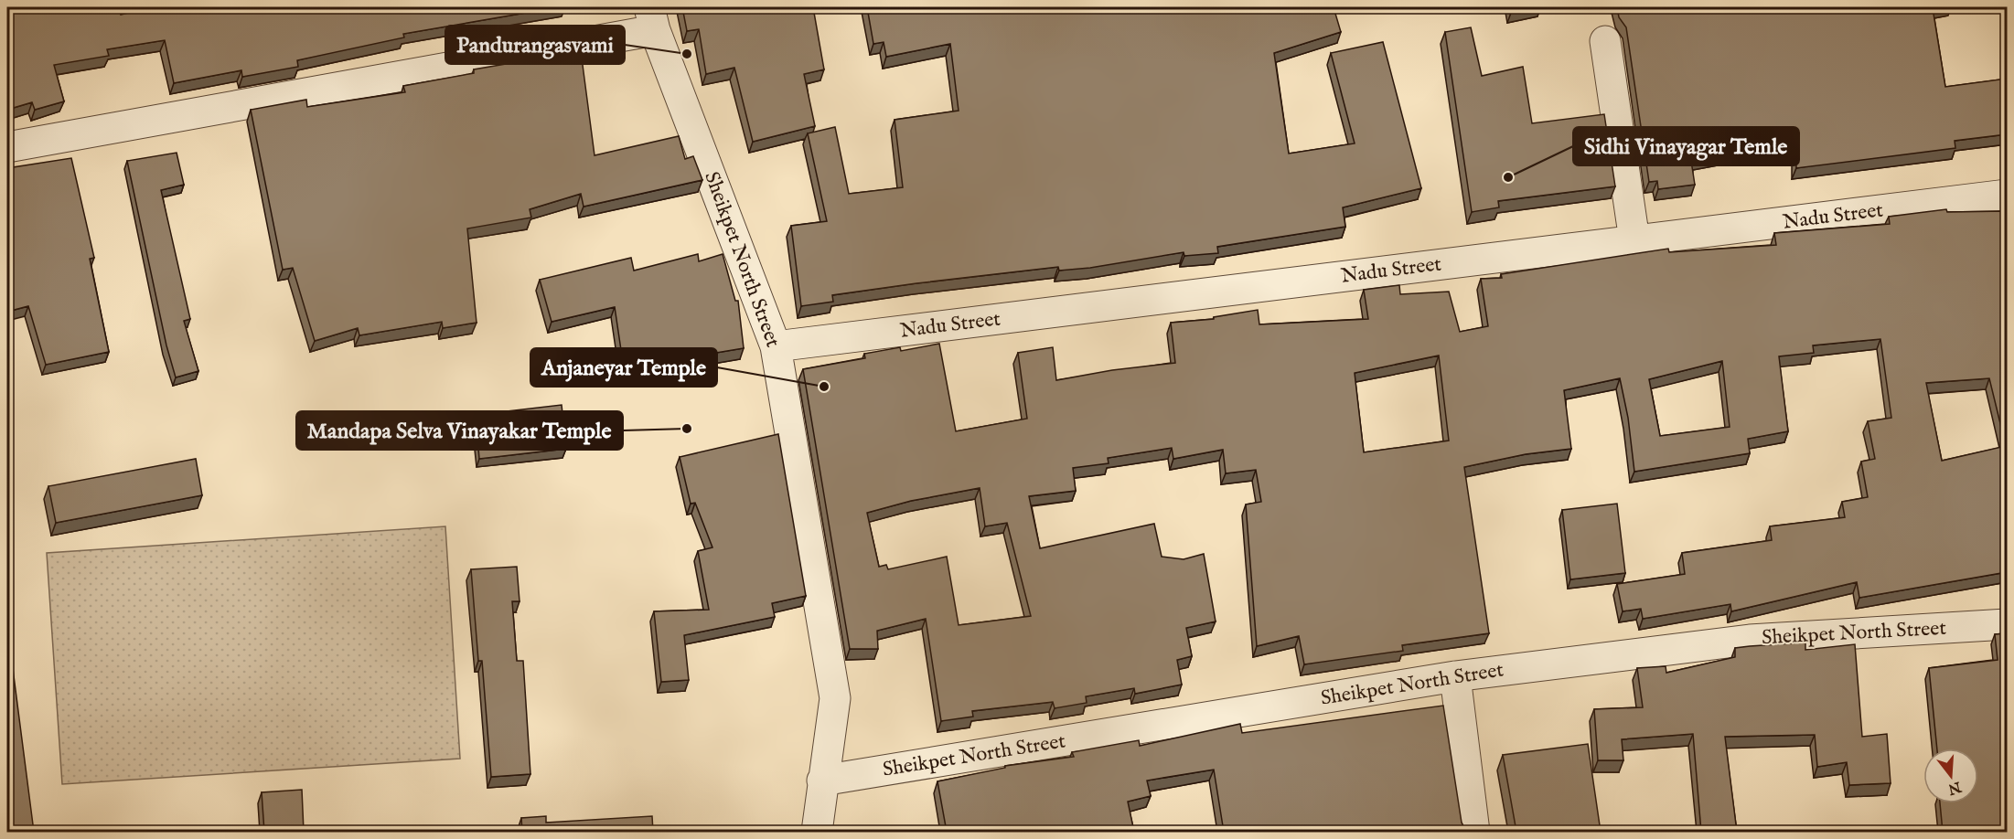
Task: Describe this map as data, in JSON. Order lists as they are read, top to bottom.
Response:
{
  "streets": {
    "street": ["Nadu Street", "Sheikpet North Street"]
  },
  "crossings": [
    ["Nadu Street", "Sheikpet North Street"]
  ],
  "places": [
    "Pandurangasvami",
    "Sidhi Vinayagar Temle",
    "Anjaneyar Temple",
    "Mandapa Selva Vinayakar Temple"
  ],
  "north": "bottom"
}
